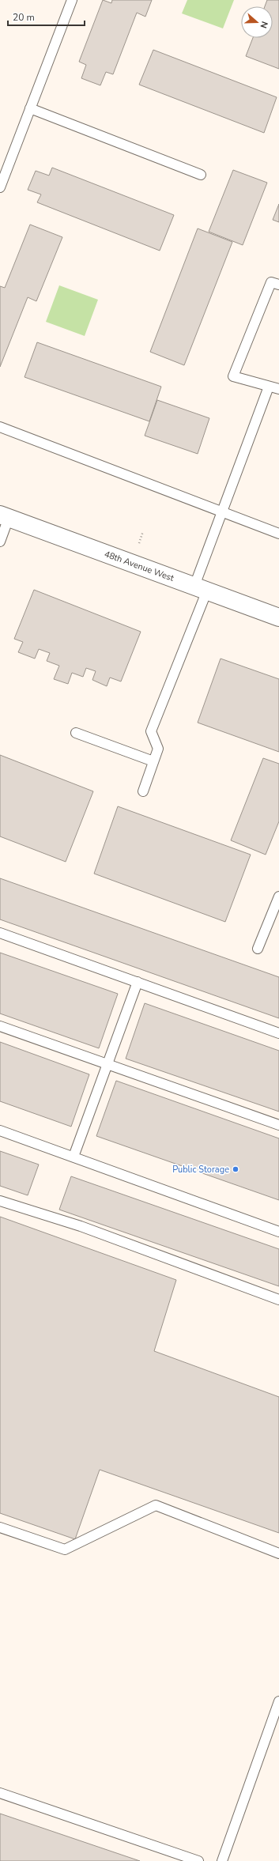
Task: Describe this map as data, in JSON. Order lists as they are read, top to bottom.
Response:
{
  "streets": {
    "street": ["48th Avenue West"]
  },
  "places": ["Public Storage"],
  "scale_bar": "20 m",
  "north": "right"
}
